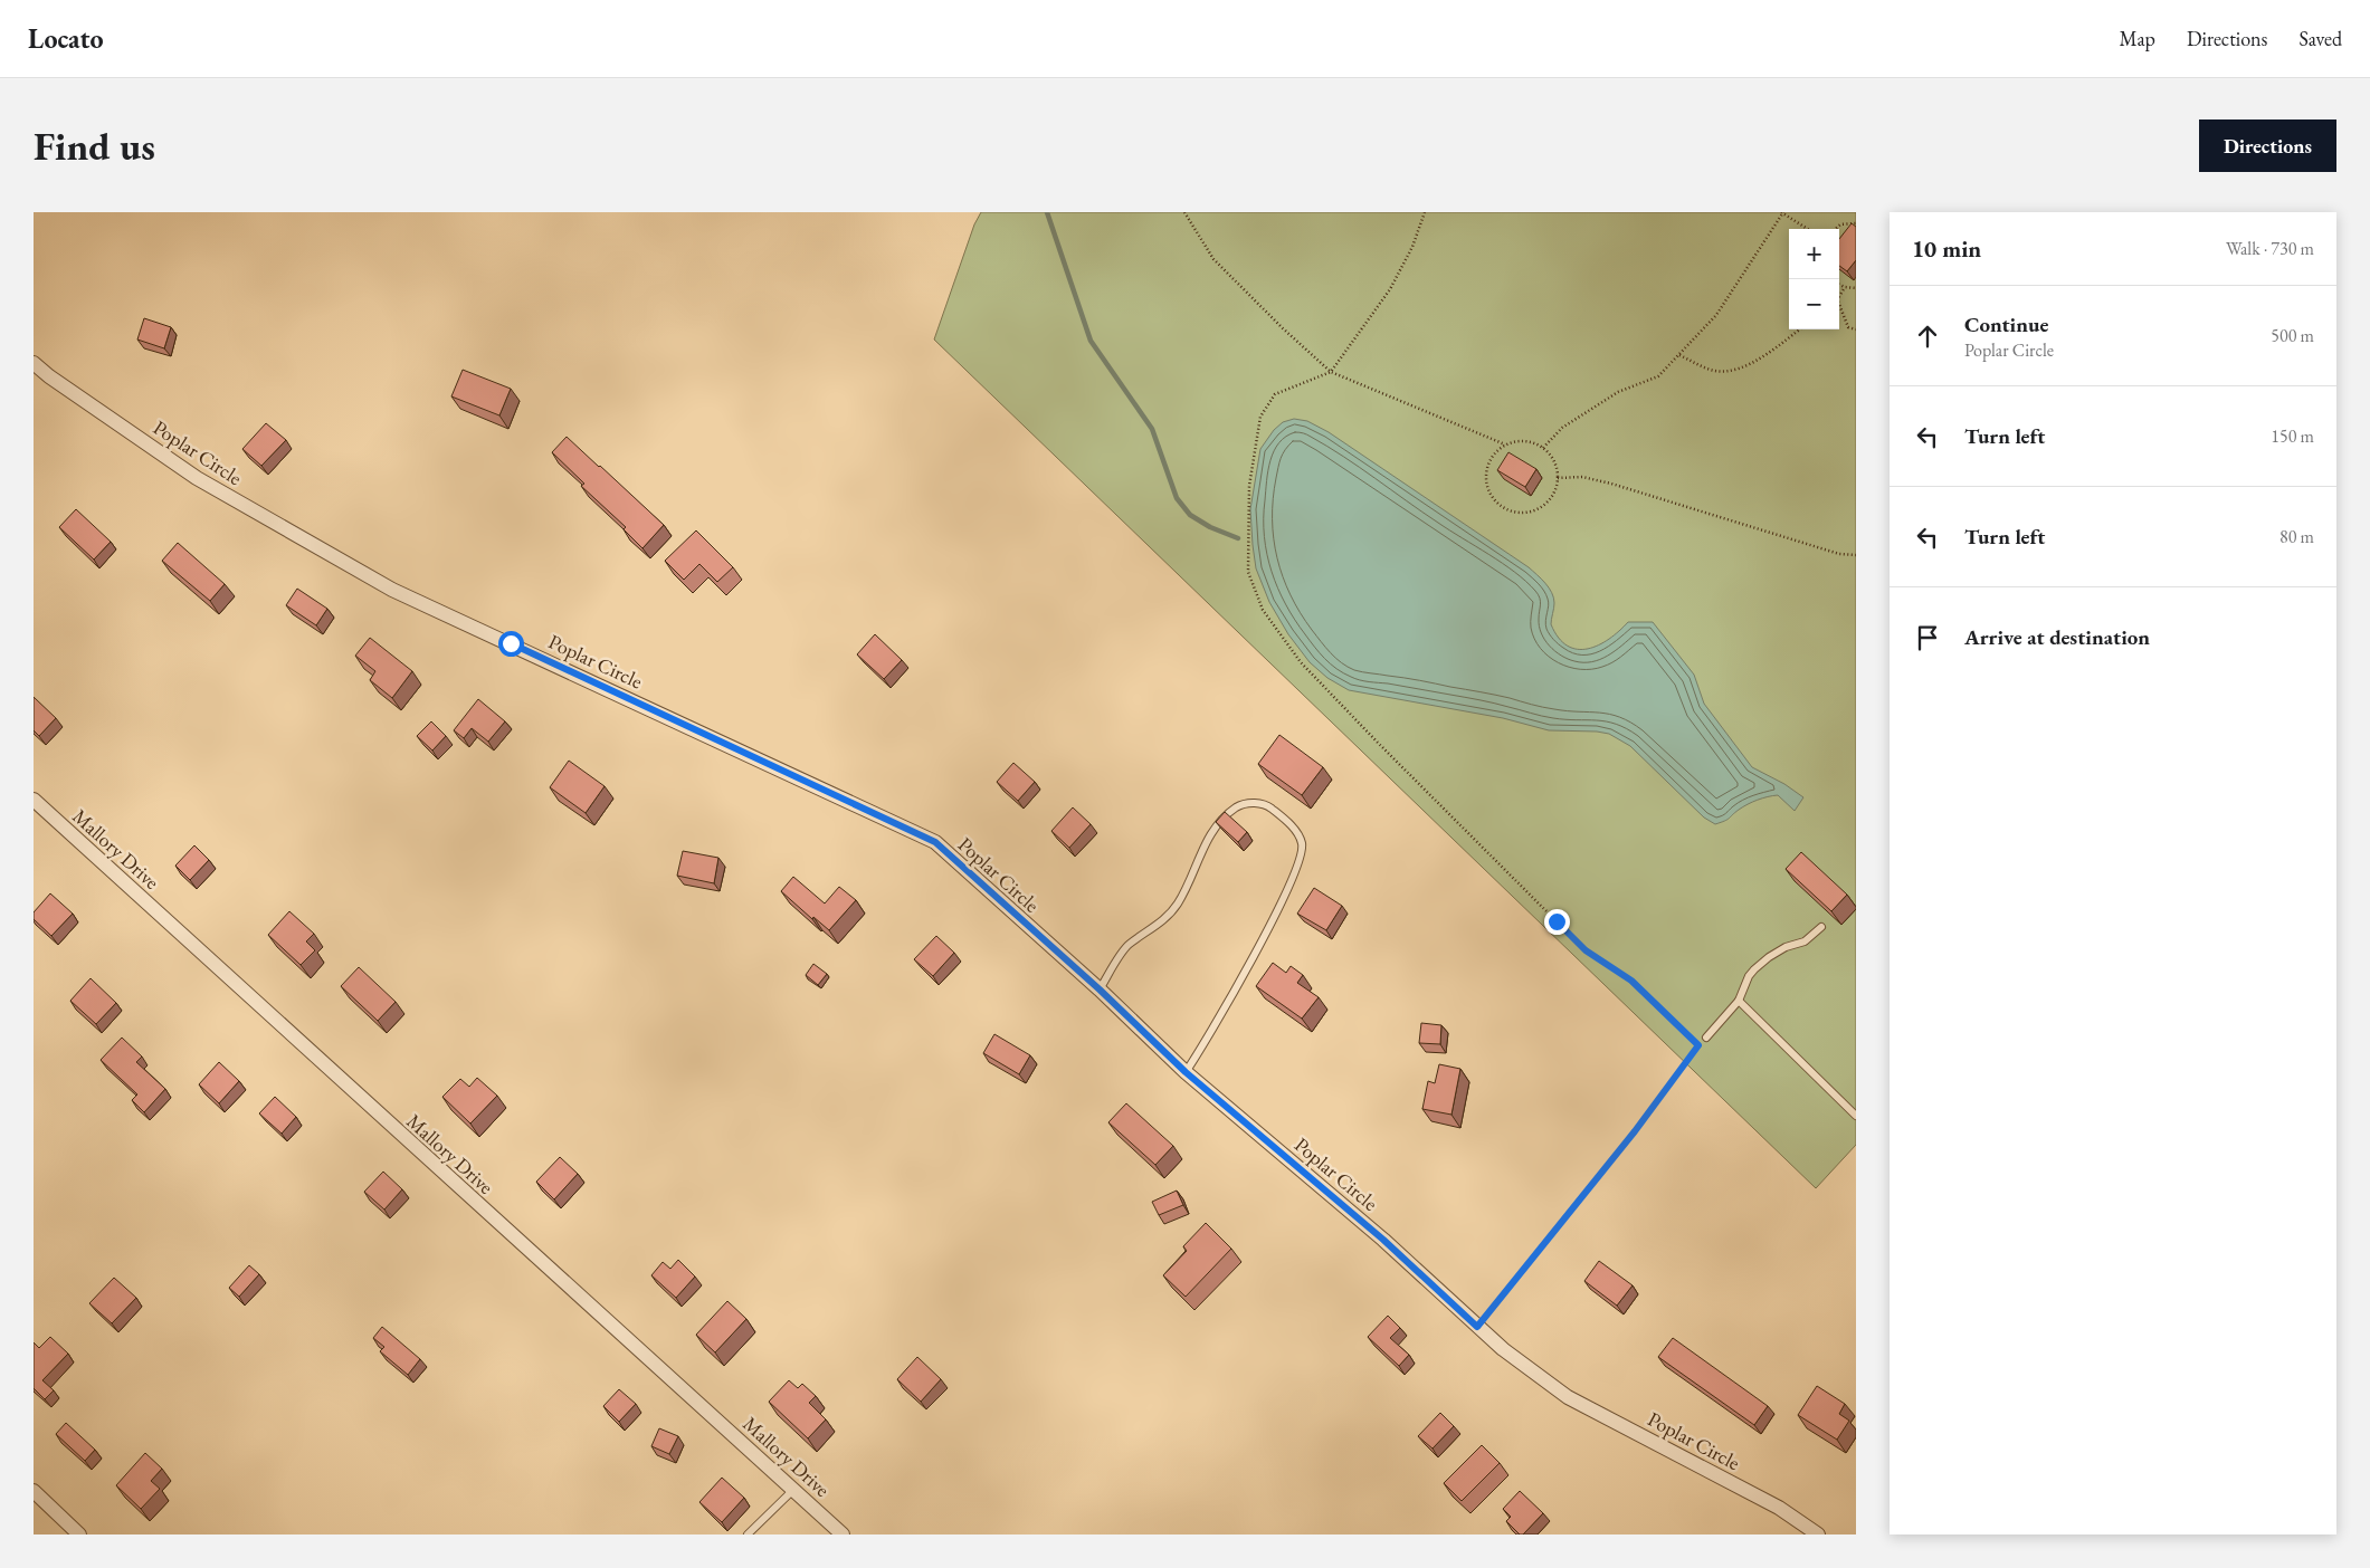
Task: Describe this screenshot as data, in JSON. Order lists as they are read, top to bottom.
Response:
{
  "streets": {
    "street": ["Poplar Circle", "Mallory Drive"]
  },
  "page": {
    "header": "Locato",
    "nav": ["Map", "Directions", "Saved"],
    "buttons": "Directions",
    "title": "Find us",
    "heading": ["10 min", "Walk · 730 m"],
    "map_buttons": ["+", "−"],
    "list": [
      ["Continue", "Poplar Circle", "500 m"],
      ["Turn left", "150 m"],
      ["Turn left", "80 m"],
      "Arrive at destination"
    ]
  }
}
